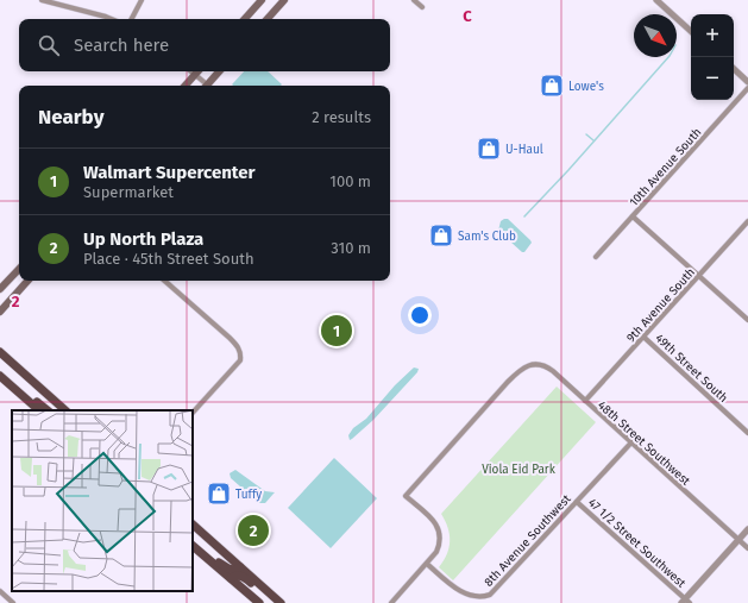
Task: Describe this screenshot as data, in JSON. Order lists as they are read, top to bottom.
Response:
{
  "streets": {
    "street": [
      "10th Avenue South",
      "9th Avenue South",
      "49th Street South",
      "48th Street Southwest",
      "8th Avenue Southwest",
      "47 1/2 Street Southwest"
    ]
  },
  "crossings": [
    ["9th Avenue South", "49th Street South"],
    ["9th Avenue South", "48th Street Southwest"],
    ["48th Street Southwest", "8th Avenue Southwest"],
    ["8th Avenue Southwest", "47 1/2 Street Southwest"]
  ],
  "parks": ["Viola Eid Park"],
  "places": {
    "shop": [
      "Lowe's",
      "U-Haul",
      "Sam's Club",
      "Tuffy"
    ]
  },
  "north": "bottom right",
  "page": {
    "map_buttons": ["+", "−"],
    "search": "Search here",
    "heading": ["Nearby", "2 results"],
    "list": [
      {
        "mark": "1",
        "name": "Walmart Supercenter",
        "note": "Supermarket",
        "value": "100 m"
      },
      {
        "mark": "2",
        "name": "Up North Plaza",
        "note": "Place · 45th Street South",
        "value": "310 m"
      }
    ],
    "pins": ["1", "2"]
  },
  "grid": {
    "columns": ["C"],
    "rows": ["2"]
  }
}
